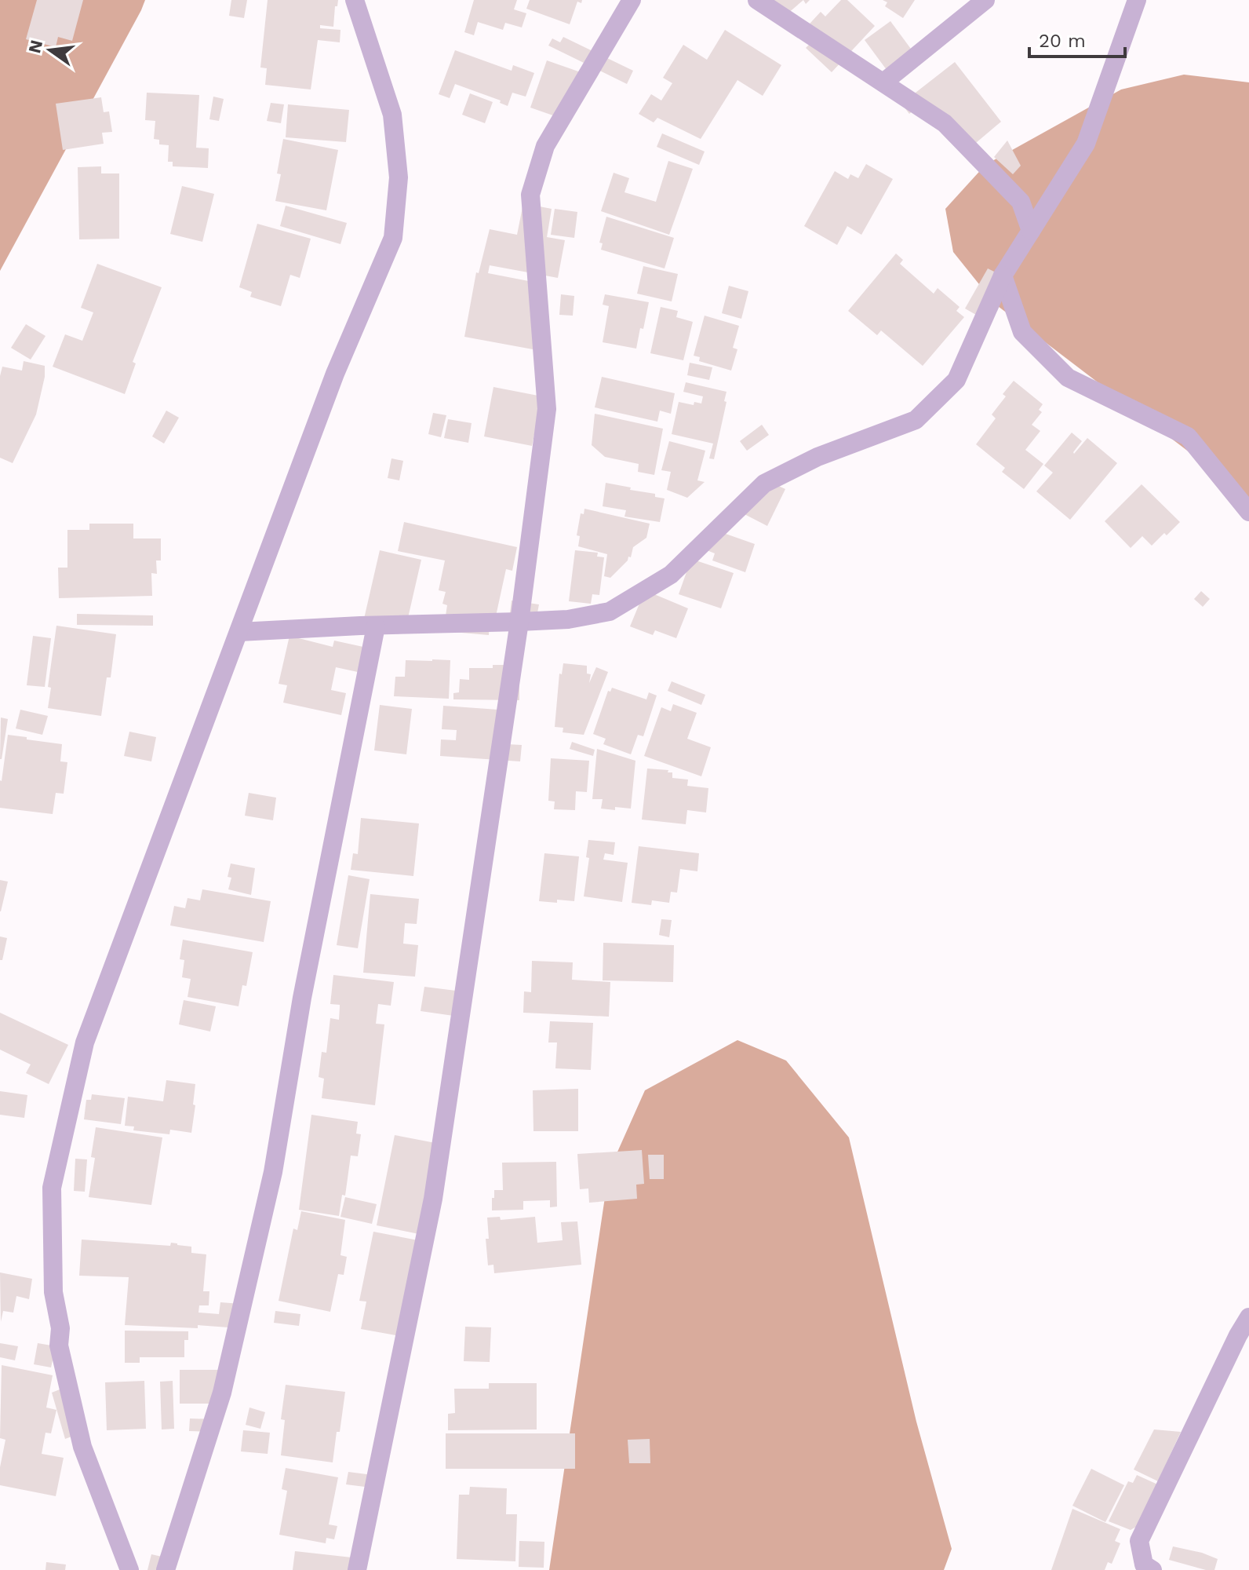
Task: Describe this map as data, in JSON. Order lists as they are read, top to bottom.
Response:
{
  "scale_bar": "20 m",
  "north": "left"
}
